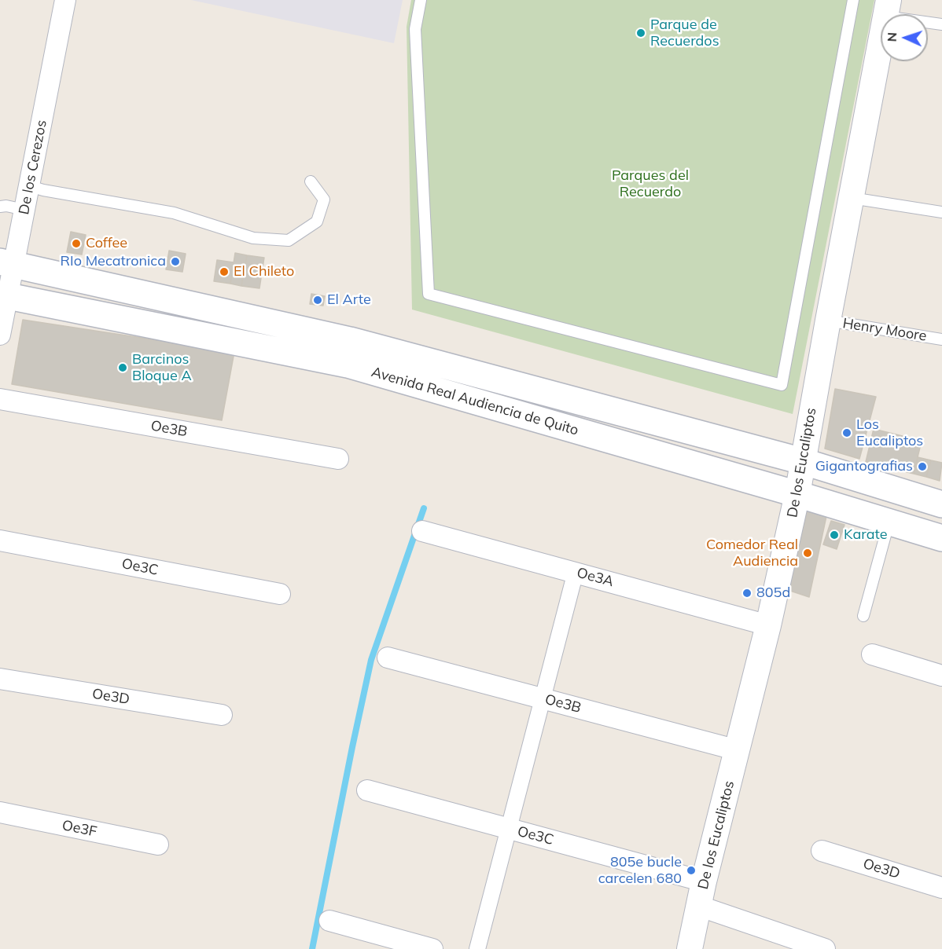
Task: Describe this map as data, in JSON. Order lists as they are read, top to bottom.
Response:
{
  "streets": {
    "main road": ["Avenida Real Audiencia de Quito"],
    "street": [
      "De los Cerezos",
      "Oe3B",
      "De los Eucaliptos",
      "Oe3C",
      "Oe3A",
      "Oe3D",
      "Oe3F"
    ],
    "lane": ["Henry Moore"]
  },
  "crossings": [
    ["De los Cerezos", "Avenida Real Audiencia de Quito"],
    ["Henry Moore", "De los Eucaliptos"],
    ["Avenida Real Audiencia de Quito", "De los Eucaliptos"],
    ["Oe3B", "De los Eucaliptos"],
    ["De los Eucaliptos", "Oe3C"],
    ["De los Eucaliptos", "Oe3A"]
  ],
  "parks": ["Parques del Recuerdo"],
  "places": [
    "Parque de Recuerdos",
    "Coffee",
    "RIo Mecatronica",
    "El Chileto",
    "El Arte",
    "Barcinos Bloque A",
    "Los Eucaliptos",
    "Gigantografias",
    "Karate",
    "Comedor Real Audiencia",
    "805d",
    "805e bucle carcelen 680"
  ],
  "north": "left"
}
